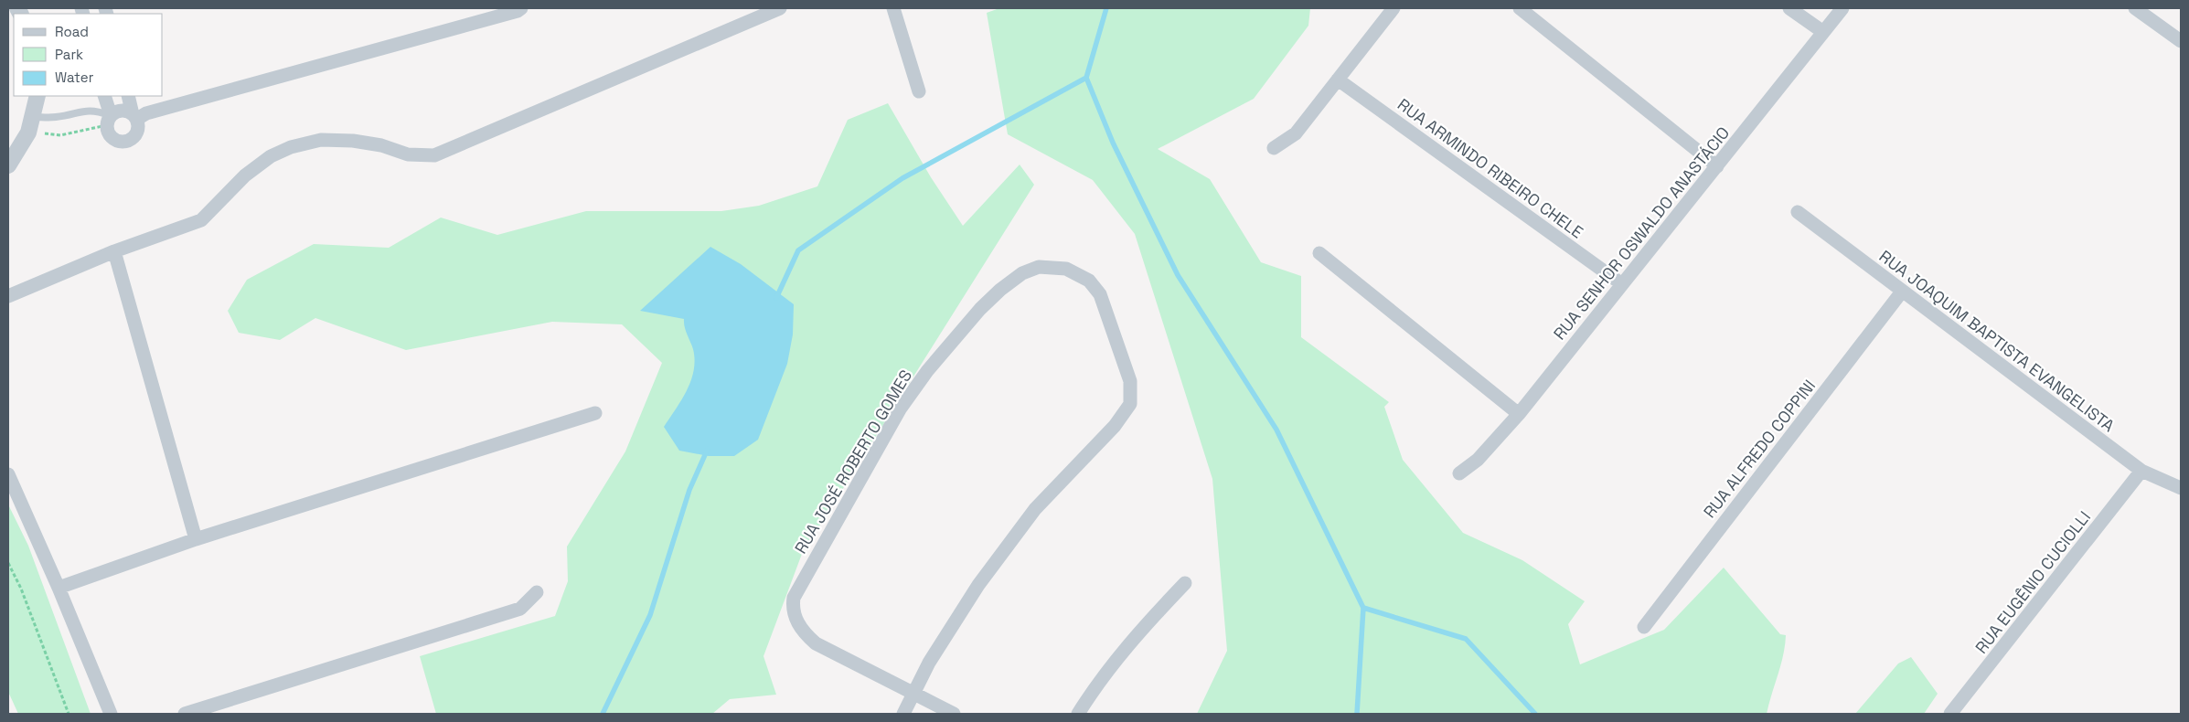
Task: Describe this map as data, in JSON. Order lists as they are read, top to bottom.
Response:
{
  "streets": {
    "street": [
      "RUA ARMINDO RIBEIRO CHELE",
      "RUA SENHOR OSWALDO ANASTÁCIO",
      "RUA JOAQUIM BAPTISTA EVANGELISTA",
      "RUA ALFREDO COPPINI",
      "RUA JOSÉ ROBERTO GOMES",
      "RUA EUGÊNIO CUCIOLLI"
    ]
  },
  "crossings": [
    ["RUA ARMINDO RIBEIRO CHELE", "RUA SENHOR OSWALDO ANASTÁCIO"],
    ["RUA JOAQUIM BAPTISTA EVANGELISTA", "RUA ALFREDO COPPINI"],
    ["RUA JOAQUIM BAPTISTA EVANGELISTA", "RUA EUGÊNIO CUCIOLLI"]
  ],
  "legend": ["Road", "Park", "Water"]
}
